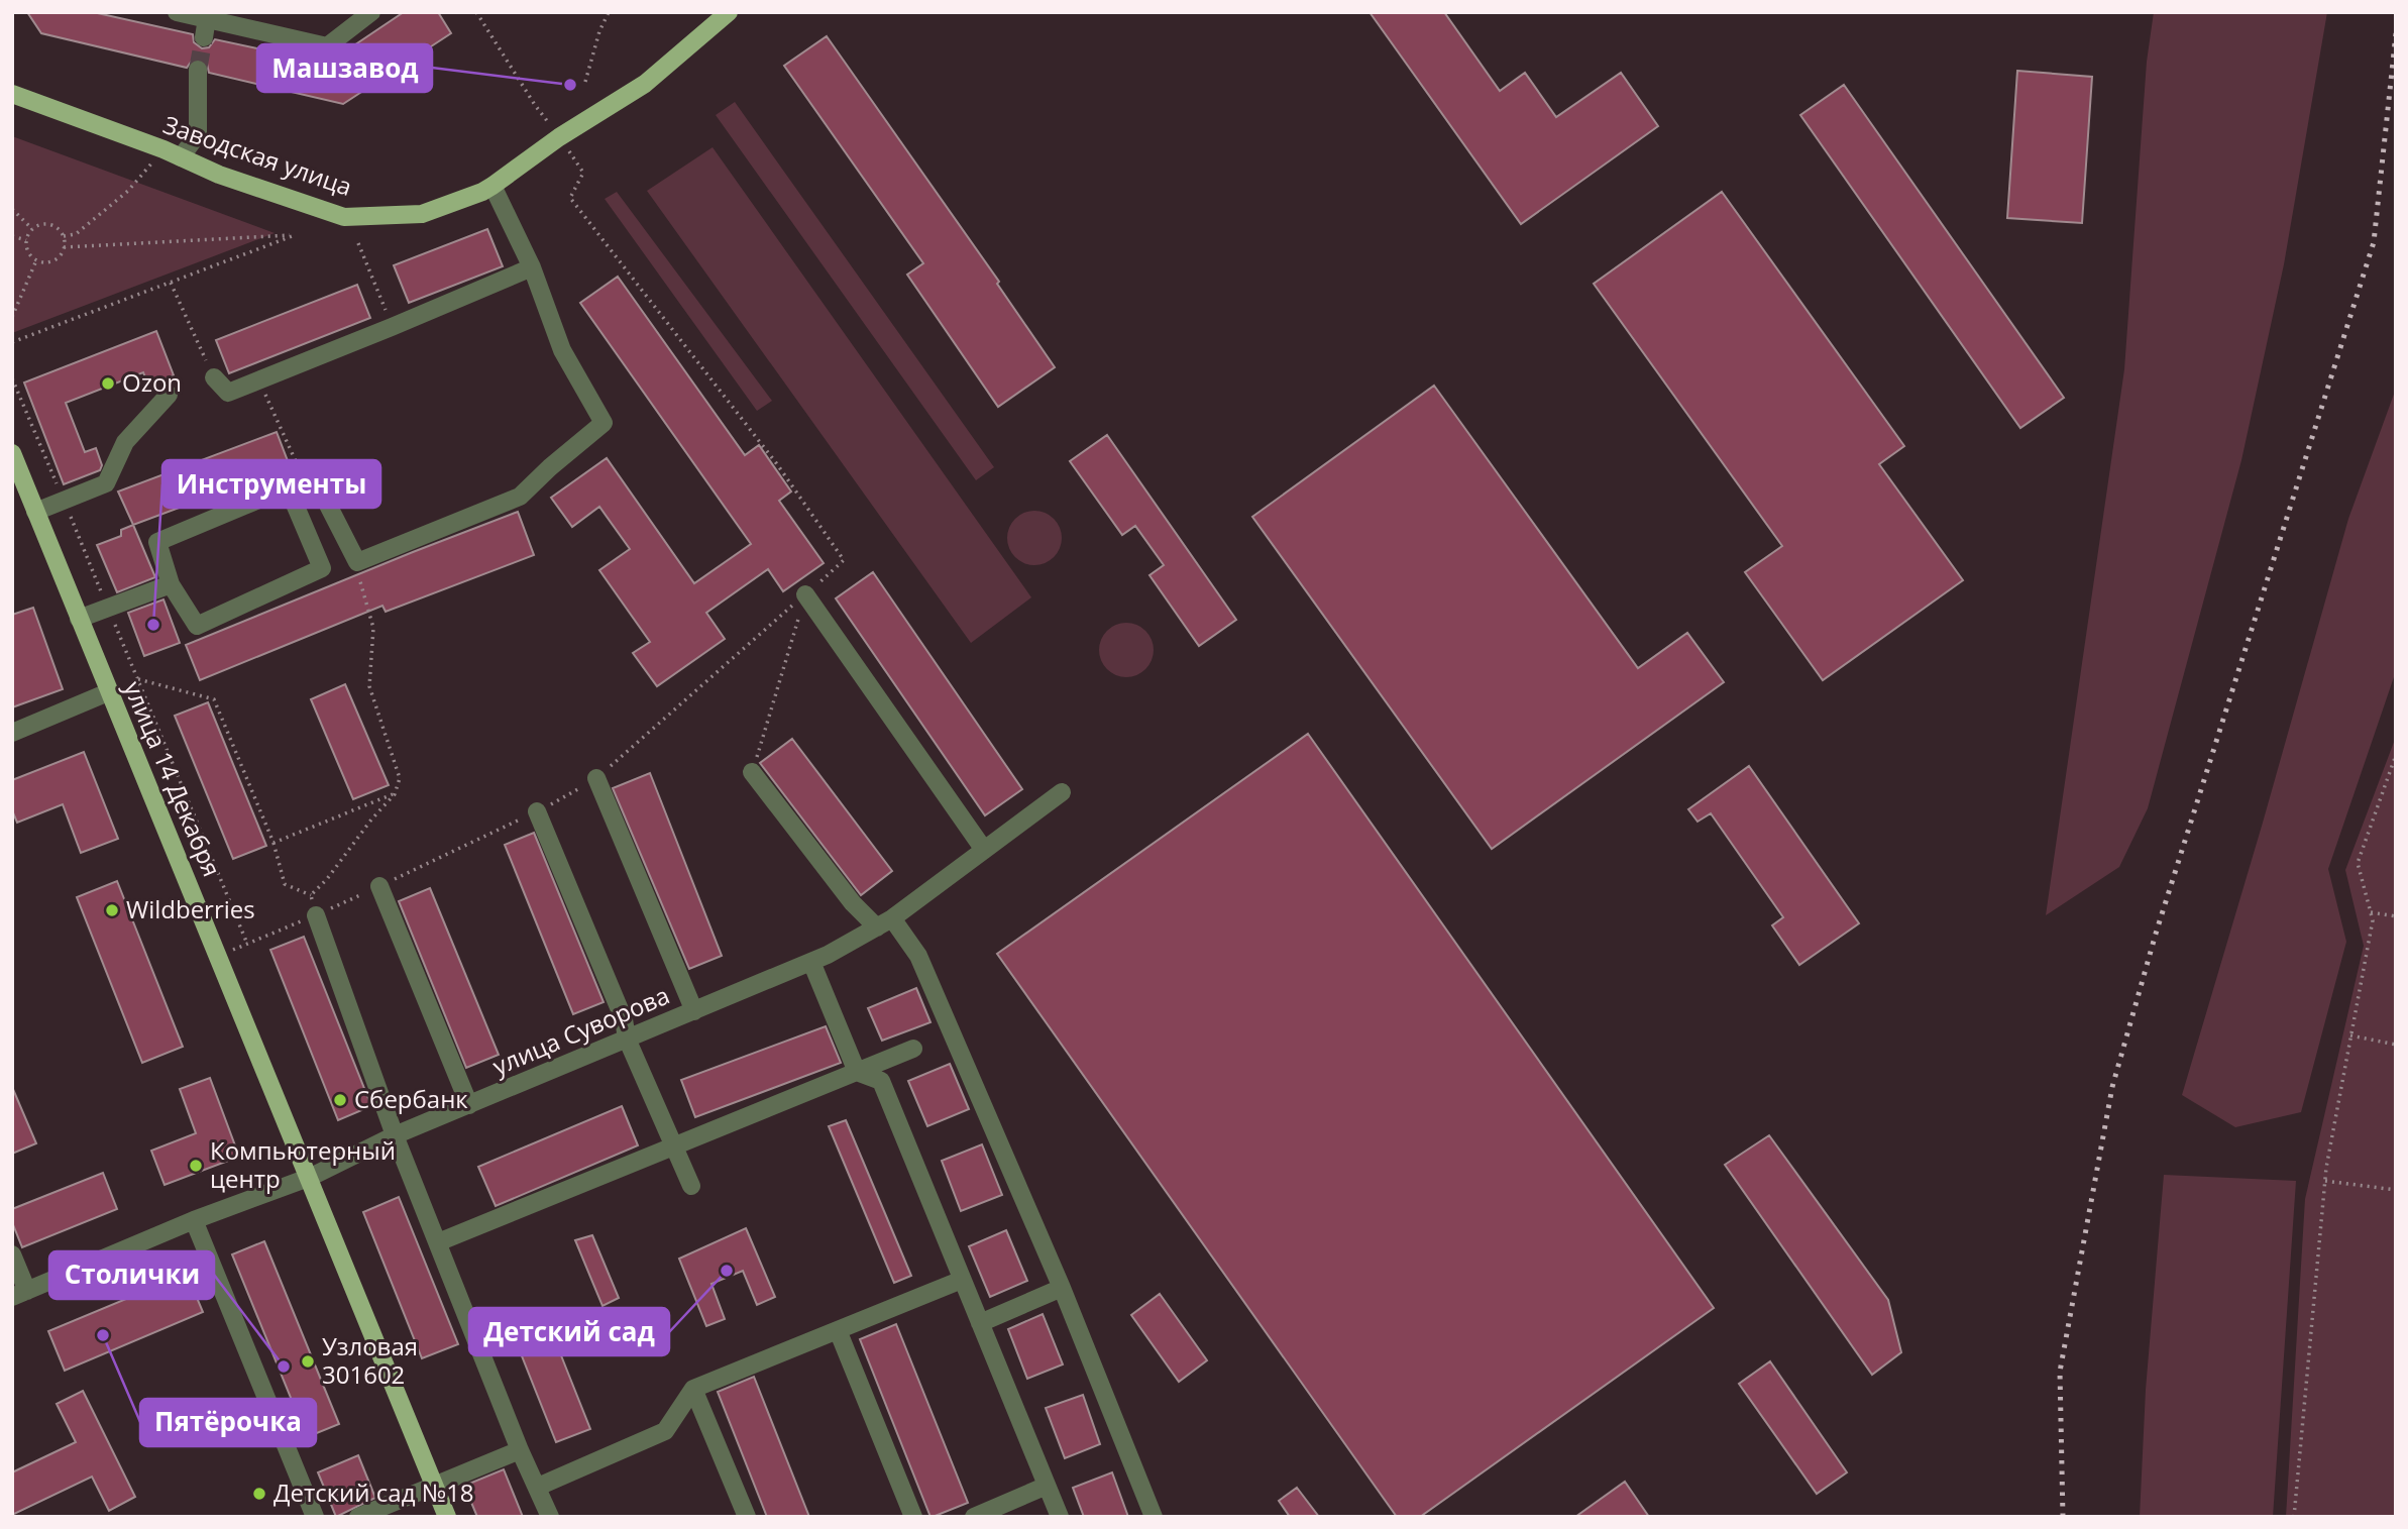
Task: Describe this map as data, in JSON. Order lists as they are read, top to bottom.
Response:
{
  "streets": {
    "main road": ["Заводская улица", "улица 14 Декабря"],
    "street": ["улица Суворова"]
  },
  "crossings": [
    ["улица 14 Декабря", "улица Суворова"]
  ],
  "places": [
    "Машзавод",
    "Ozon",
    "Инструменты",
    "Wildberries",
    "Сбербанк",
    "Компьютерный центр",
    "Детский сад",
    "Пятёрочка",
    "Узловая 301602",
    "Столички",
    "Детский сад №18"
  ]
}
